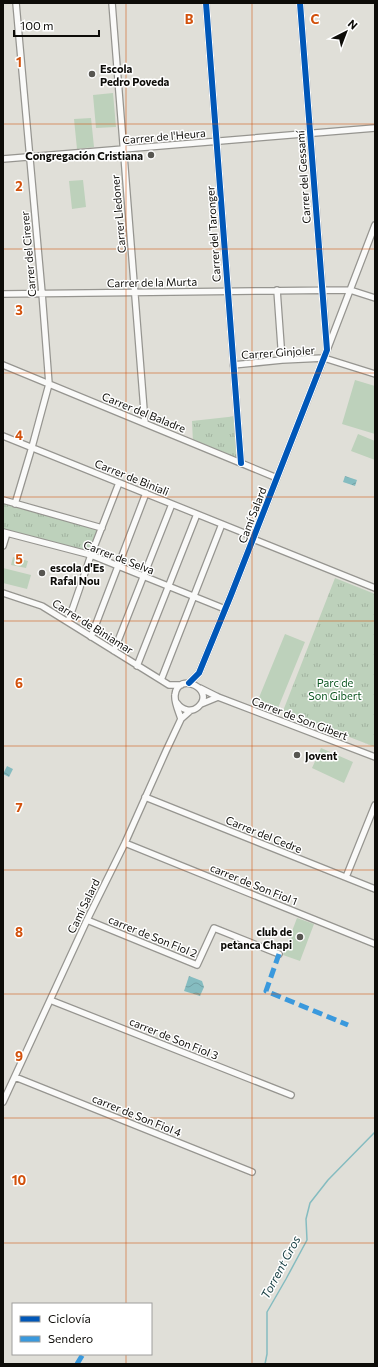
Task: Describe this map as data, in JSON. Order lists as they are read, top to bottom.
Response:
{
  "streets": {
    "street": [
      "Carrer de l'Heura",
      "Carrer del Gessamí",
      "Carrer Lledoner",
      "Carrer del Taronger",
      "Carrer del Cirerer",
      "Carrer de la Murta",
      "Carrer Ginjoler",
      "Carrer del Baladre",
      "Carrer de Biniali",
      "Camí Salard",
      "Carrer de Selva",
      "Carrer de Biniamar",
      "Carrer de Son Gibert",
      "Carrer del Cedre",
      "carrer de Son Fiol 1",
      "carrer de Son Fiol 2",
      "carrer de Son Fiol 3",
      "carrer de Son Fiol 4"
    ]
  },
  "crossings": [
    ["Carrer de l'Heura", "Carrer del Gessamí"],
    ["Carrer de l'Heura", "Carrer Lledoner"],
    ["Carrer de l'Heura", "Carrer del Taronger"],
    ["Carrer de l'Heura", "Carrer del Cirerer"],
    ["Carrer del Gessamí", "Carrer de la Murta"],
    ["Carrer del Gessamí", "Camí Salard"],
    ["Carrer Lledoner", "Carrer de la Murta"],
    ["Carrer Lledoner", "Carrer del Baladre"],
    ["Carrer del Taronger", "Carrer de la Murta"],
    ["Carrer del Taronger", "Carrer Ginjoler"],
    ["Carrer del Taronger", "Carrer del Baladre"],
    ["Carrer del Cirerer", "Carrer de la Murta"],
    ["Carrer del Cirerer", "Carrer del Baladre"],
    ["Carrer del Cirerer", "Carrer de Biniali"],
    ["Carrer de la Murta", "Camí Salard"],
    ["Carrer Ginjoler", "Camí Salard"],
    ["Carrer del Baladre", "Camí Salard"],
    ["Carrer de Biniali", "Camí Salard"],
    ["Camí Salard", "Carrer de Selva"],
    ["Camí Salard", "Carrer de Biniamar"],
    ["Camí Salard", "Carrer de Son Gibert"],
    ["Camí Salard", "Carrer del Cedre"],
    ["Camí Salard", "carrer de Son Fiol 1"],
    ["Camí Salard", "carrer de Son Fiol 2"],
    ["Camí Salard", "carrer de Son Fiol 3"],
    ["Camí Salard", "carrer de Son Fiol 4"],
    ["Carrer de Biniamar", "Carrer de Son Gibert"]
  ],
  "water": ["Torrent Gros"],
  "parks": ["Parc de Son Gibert"],
  "places": [
    "Escola Pedro Poveda",
    "Congregación Cristiana",
    "escola d'Es Rafal Nou",
    "Jovent",
    "club de petanca Chapi"
  ],
  "legend": ["Ciclovía", "Sendero"],
  "scale_bar": "100 m",
  "north": "top right",
  "grid": {
    "columns": ["B", "C"],
    "rows": [
      "1",
      "2",
      "3",
      "4",
      "5",
      "6",
      "7",
      "8",
      "9",
      "10"
    ]
  }
}
